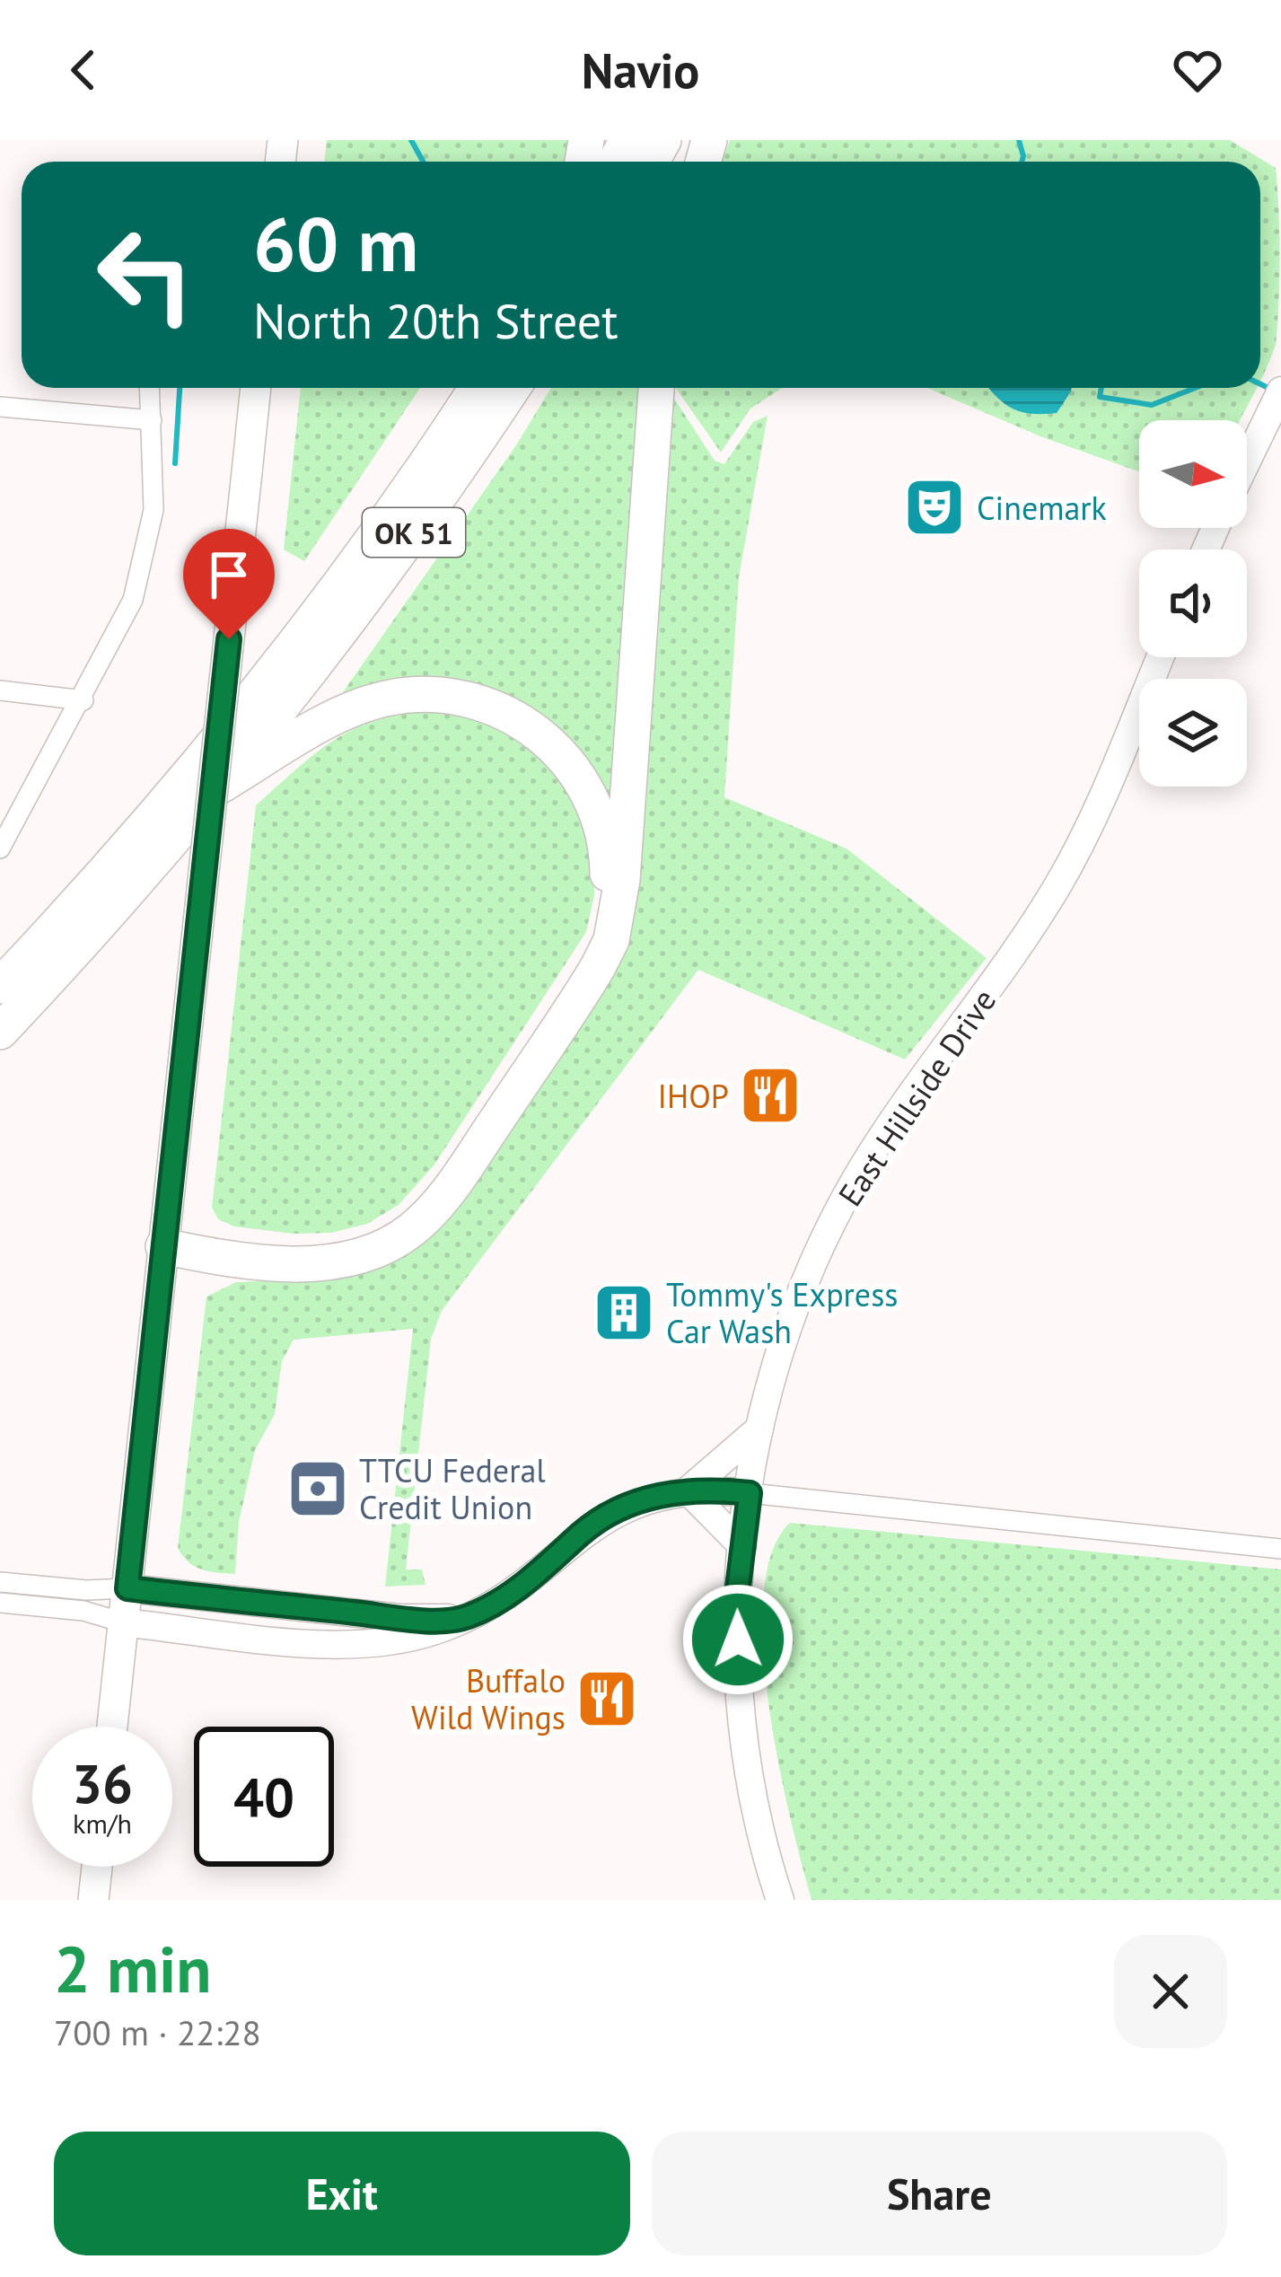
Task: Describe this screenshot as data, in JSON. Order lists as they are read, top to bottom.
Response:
{
  "streets": {
    "highway": ["OK 51"],
    "street": ["East Hillside Drive"]
  },
  "places": {
    "theatre": ["Cinemark"],
    "restaurant": ["IHOP", "Buffalo Wild Wings"],
    "building": ["Tommy's Express Car Wash"],
    "bank": ["TTCU Federal Credit Union"]
  },
  "north": "right",
  "page": {
    "header": "Navio",
    "turn": ["60 m", "North 20th Street"],
    "speed": "36 km/h",
    "limit": "40",
    "heading": ["2 min", "700 m · 22:28"],
    "buttons": ["Exit", "Share"]
  }
}
